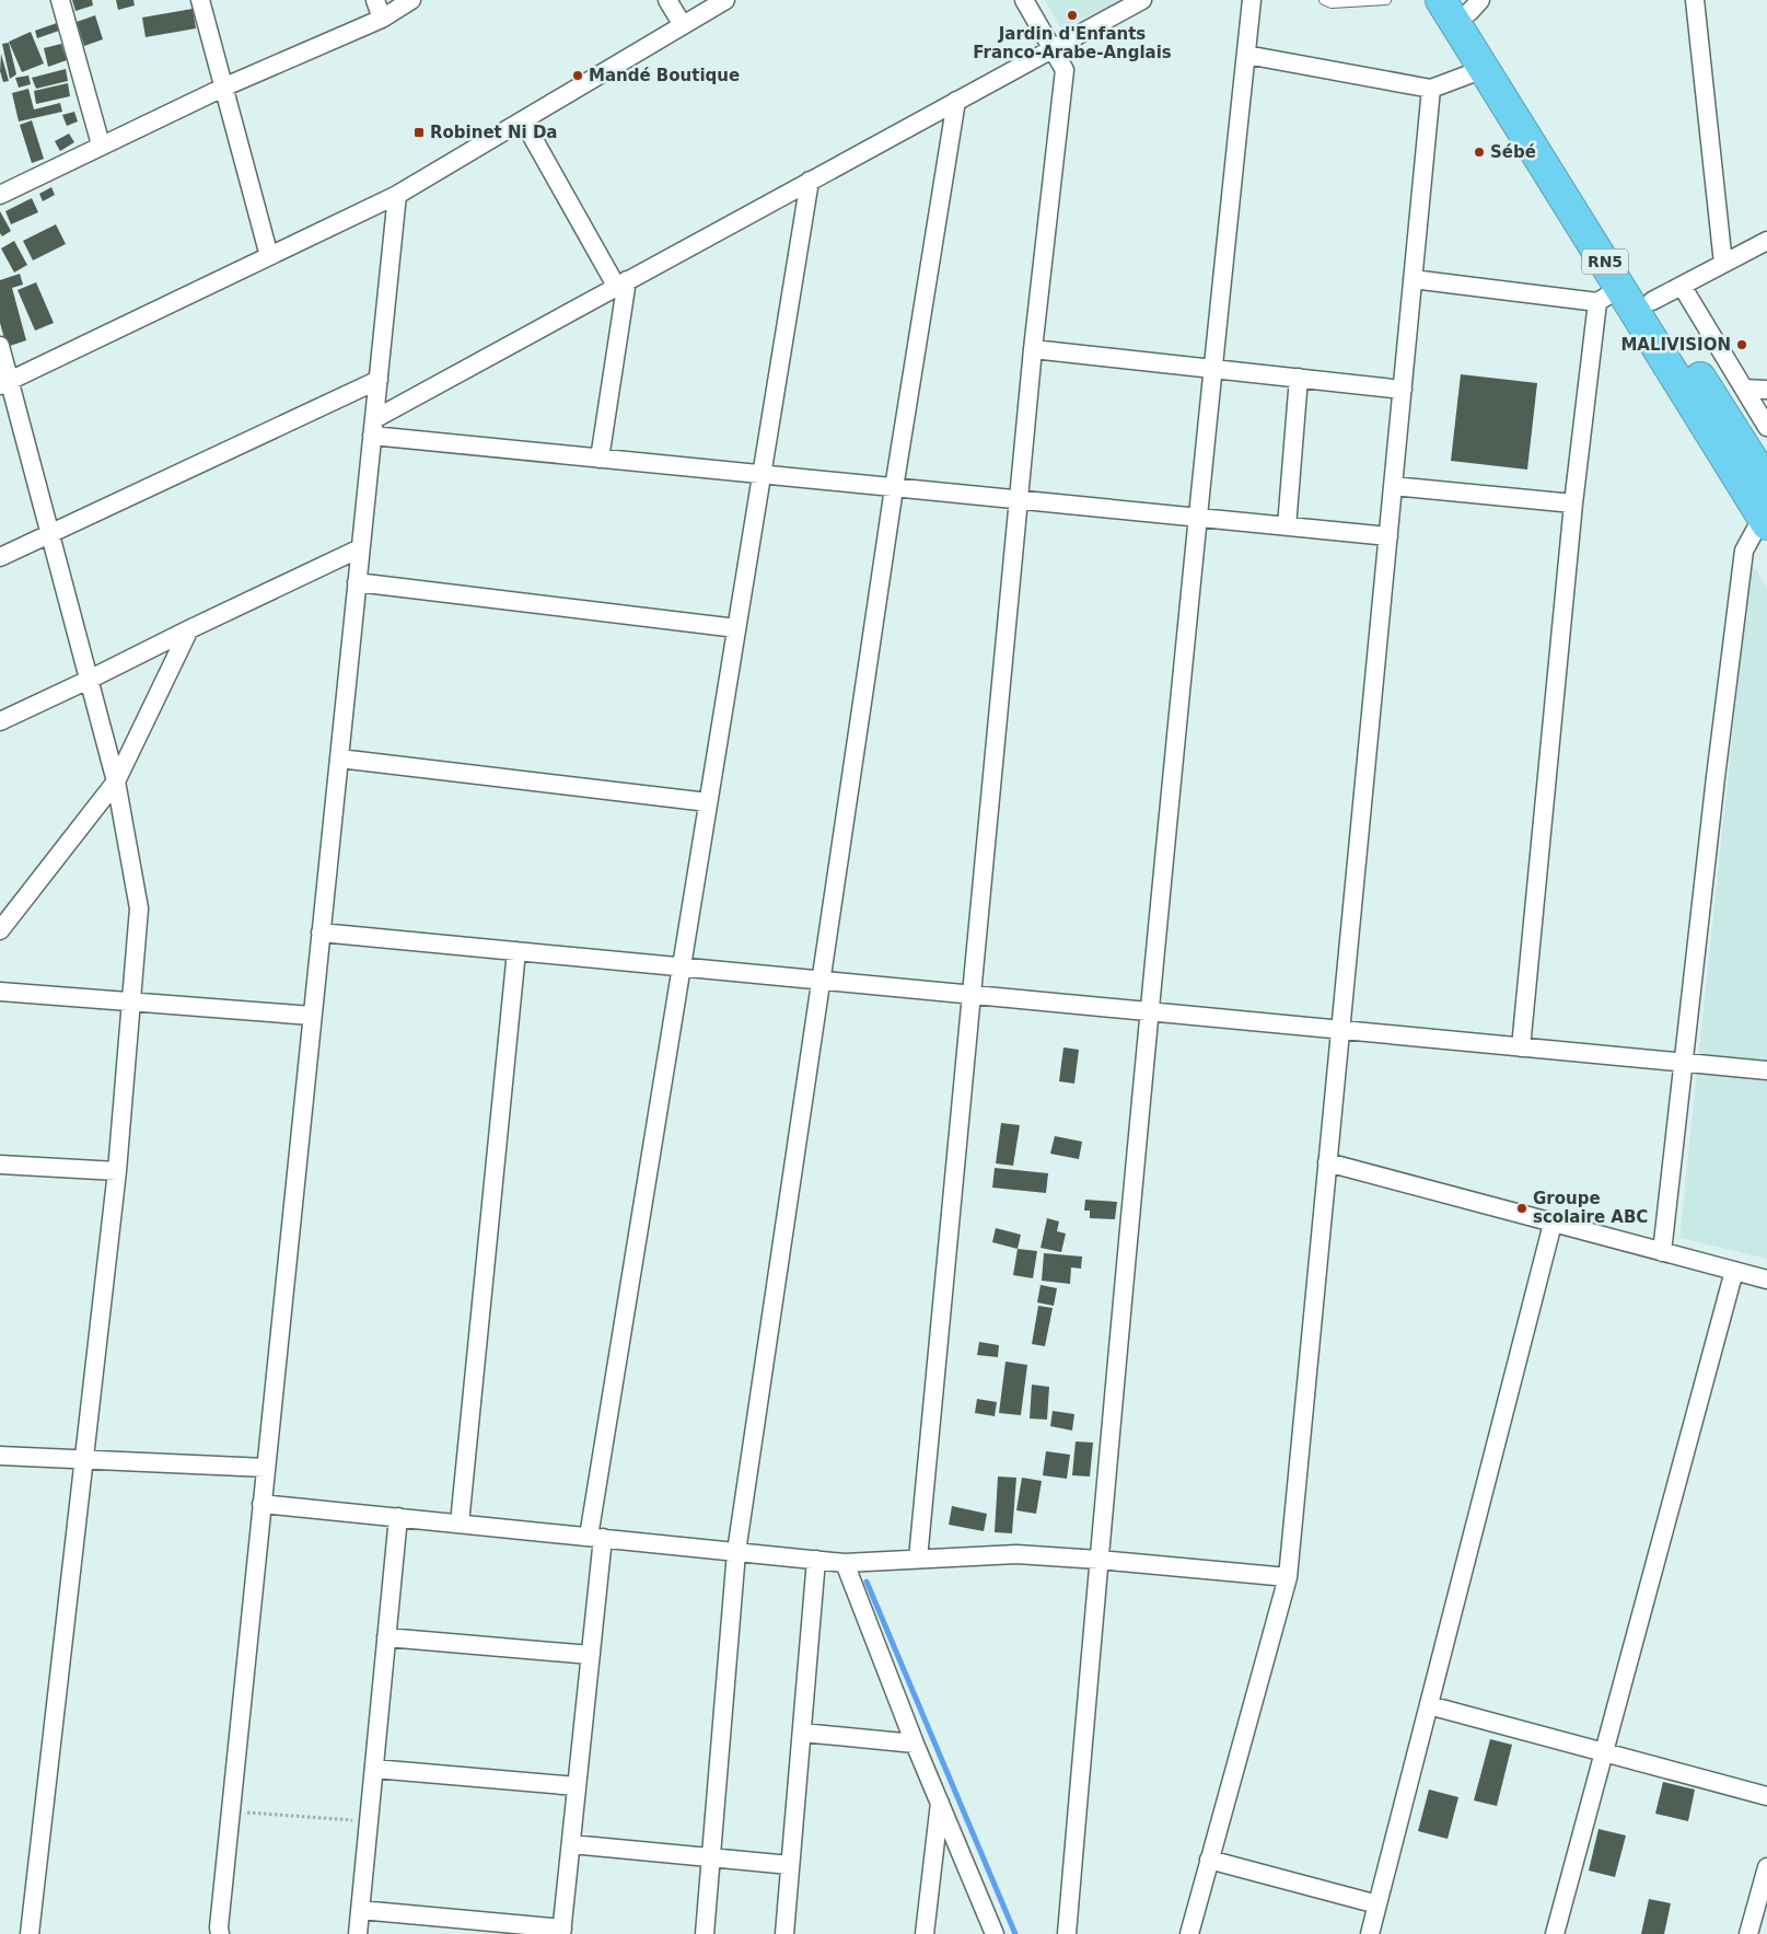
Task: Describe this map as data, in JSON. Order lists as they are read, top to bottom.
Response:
{
  "streets": {
    "highway": ["RN5"]
  },
  "places": {
    "other": [
      "Jardin d'Enfants Franco-Arabe-Anglais",
      "Mandé Boutique",
      "Sébé",
      "MALIVISION",
      "Groupe scolaire ABC"
    ],
    "transit": ["Robinet Ni Da"]
  }
}
